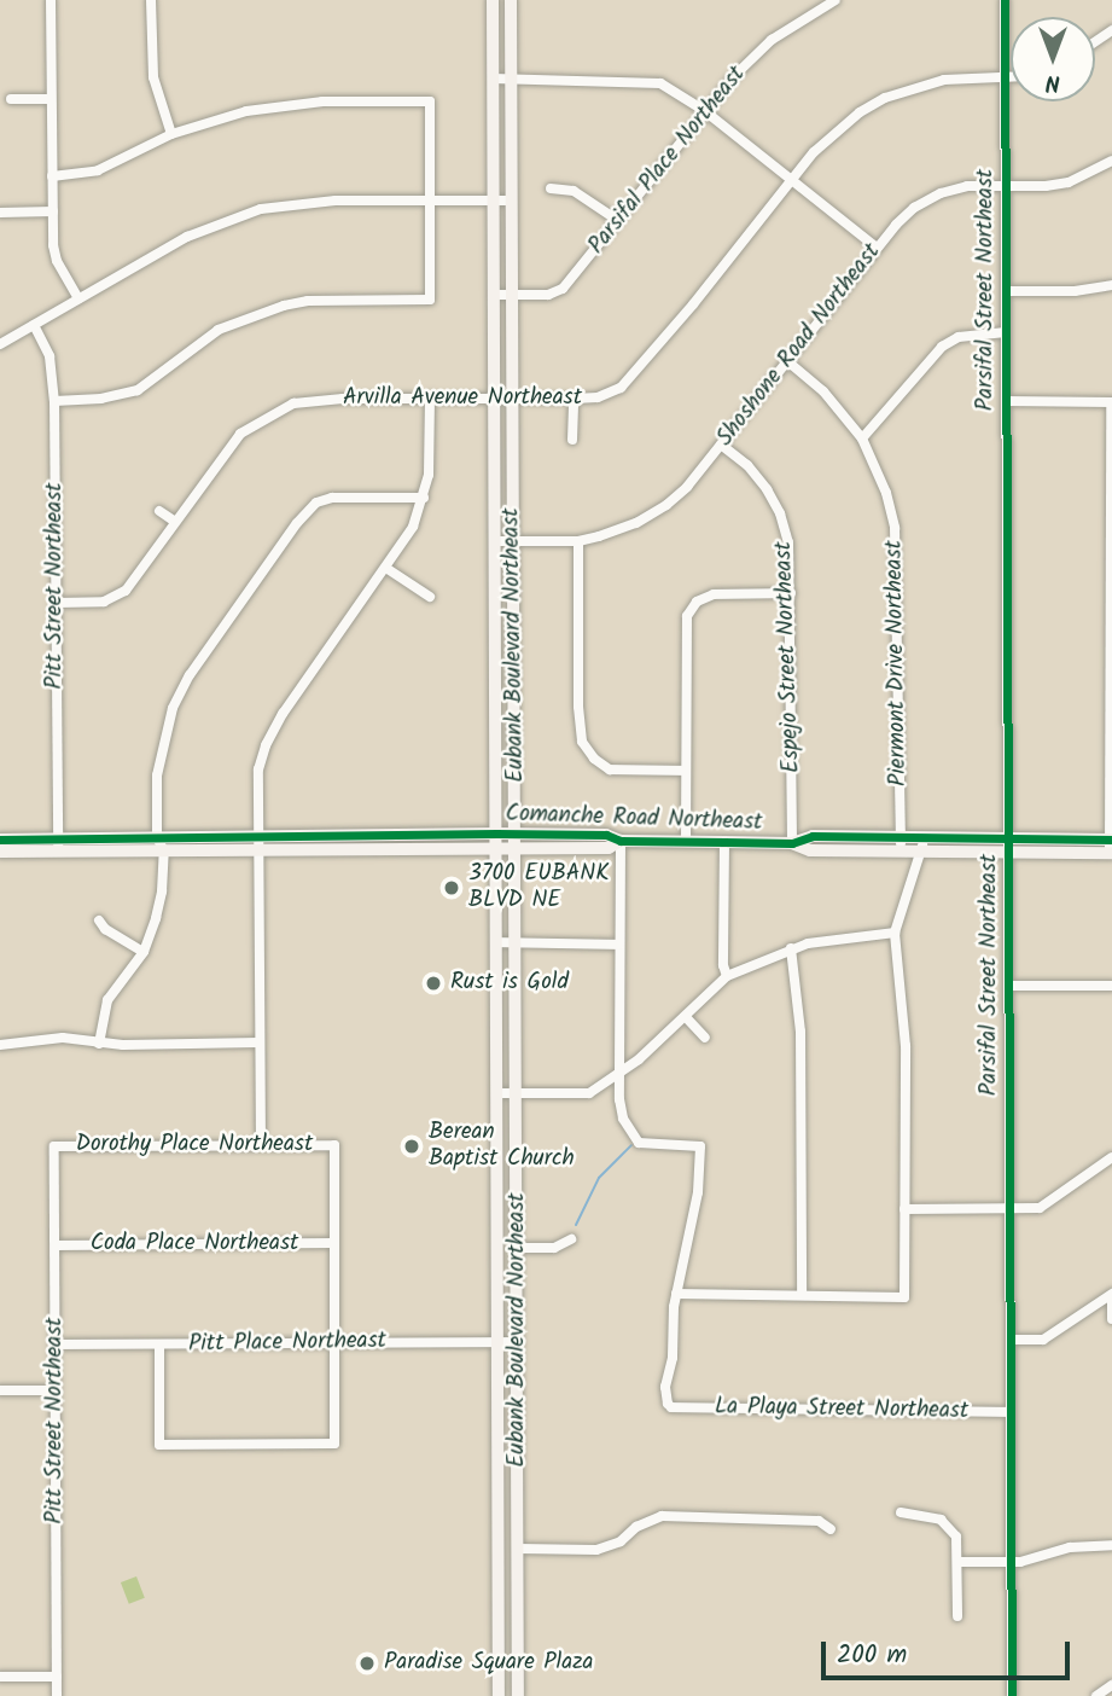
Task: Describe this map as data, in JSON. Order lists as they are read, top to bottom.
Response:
{
  "streets": {
    "main road": ["Eubank Boulevard Northeast", "Comanche Road Northeast"],
    "street": [
      "Parsifal Place Northeast",
      "Parsifal Street Northeast",
      "Shoshone Road Northeast",
      "Arvilla Avenue Northeast",
      "Pitt Street Northeast",
      "Espejo Street Northeast",
      "Piermont Drive Northeast",
      "Dorothy Place Northeast",
      "Coda Place Northeast",
      "Pitt Place Northeast",
      "La Playa Street Northeast"
    ]
  },
  "crossings": [
    ["Parsifal Place Northeast", "Eubank Boulevard Northeast"],
    ["Parsifal Street Northeast", "Shoshone Road Northeast"],
    ["Parsifal Street Northeast", "Arvilla Avenue Northeast"],
    ["Parsifal Street Northeast", "Comanche Road Northeast"],
    ["Parsifal Street Northeast", "La Playa Street Northeast"],
    ["Shoshone Road Northeast", "Eubank Boulevard Northeast"],
    ["Shoshone Road Northeast", "Espejo Street Northeast"],
    ["Shoshone Road Northeast", "Piermont Drive Northeast"],
    ["Arvilla Avenue Northeast", "Pitt Street Northeast"],
    ["Arvilla Avenue Northeast", "Eubank Boulevard Northeast"],
    ["Pitt Street Northeast", "Comanche Road Northeast"],
    ["Pitt Street Northeast", "Dorothy Place Northeast"],
    ["Pitt Street Northeast", "Coda Place Northeast"],
    ["Pitt Street Northeast", "Pitt Place Northeast"],
    ["Eubank Boulevard Northeast", "Comanche Road Northeast"],
    ["Eubank Boulevard Northeast", "Pitt Place Northeast"],
    ["Espejo Street Northeast", "Comanche Road Northeast"],
    ["Piermont Drive Northeast", "Comanche Road Northeast"],
    ["Dorothy Place Northeast", "Coda Place Northeast"]
  ],
  "places": [
    "3700 EUBANK BLVD NE",
    "Rust is Gold",
    "Berean Baptist Church",
    "Paradise Square Plaza"
  ],
  "scale_bar": "200 m",
  "north": "bottom"
}
